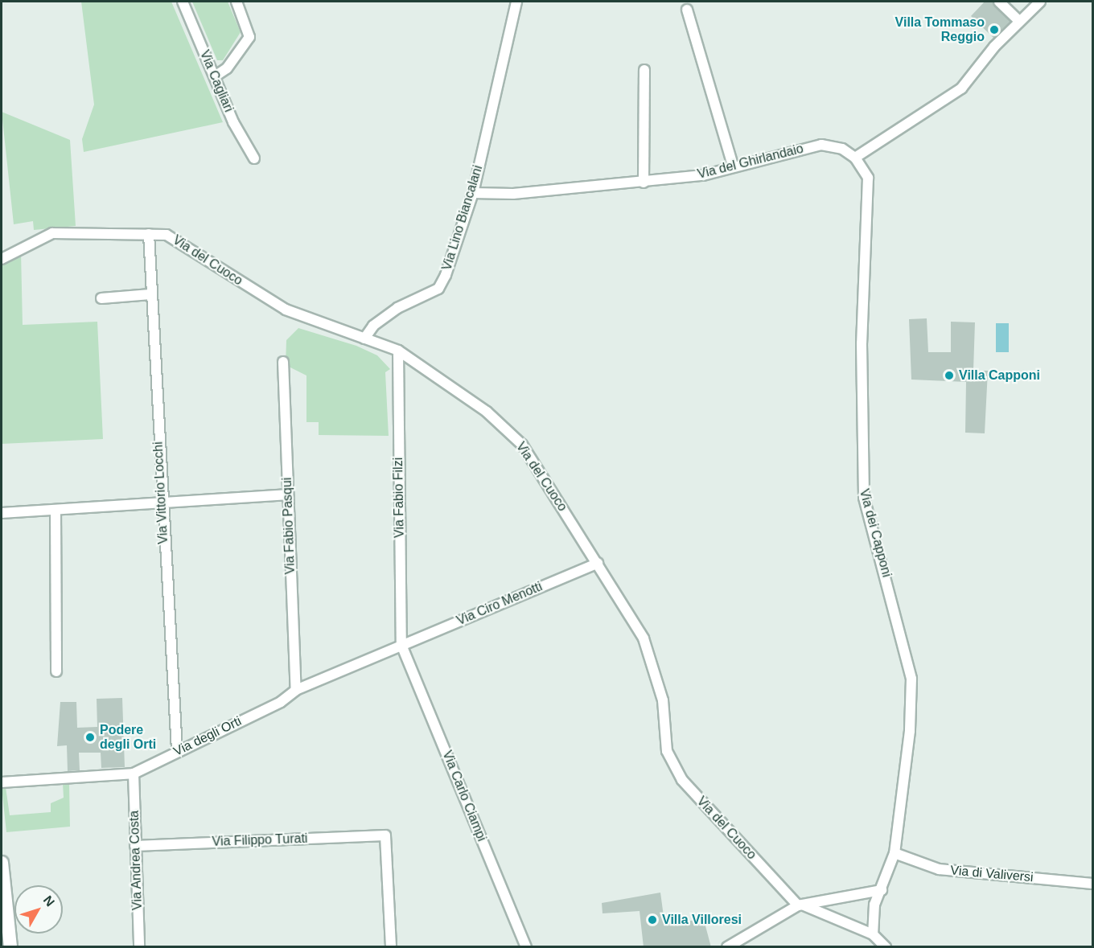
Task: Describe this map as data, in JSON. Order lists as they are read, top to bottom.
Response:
{
  "streets": {
    "street": [
      "Via Cagliari",
      "Via del Ghirlandaio",
      "Via Lino Biancalani",
      "Via del Cuoco",
      "Via Vittorio Locchi",
      "Via Fabio Filzi",
      "Via Fabio Pasqui",
      "Via dei Capponi",
      "Via Ciro Menotti",
      "Via degli Orti",
      "Via Carlo Ciampi",
      "Via Filippo Turati",
      "Via Andrea Costa",
      "Via di Valiversi"
    ]
  },
  "crossings": [
    ["Via del Ghirlandaio", "Via Lino Biancalani"],
    ["Via del Ghirlandaio", "Via dei Capponi"],
    ["Via Lino Biancalani", "Via del Cuoco"],
    ["Via del Cuoco", "Via Vittorio Locchi"],
    ["Via del Cuoco", "Via Fabio Filzi"],
    ["Via del Cuoco", "Via Ciro Menotti"],
    ["Via Vittorio Locchi", "Via degli Orti"],
    ["Via Fabio Filzi", "Via Ciro Menotti"],
    ["Via Fabio Filzi", "Via degli Orti"],
    ["Via Fabio Filzi", "Via Carlo Ciampi"],
    ["Via Fabio Pasqui", "Via degli Orti"],
    ["Via dei Capponi", "Via di Valiversi"],
    ["Via Ciro Menotti", "Via degli Orti"],
    ["Via Ciro Menotti", "Via Carlo Ciampi"],
    ["Via degli Orti", "Via Carlo Ciampi"],
    ["Via degli Orti", "Via Andrea Costa"],
    ["Via Filippo Turati", "Via Andrea Costa"]
  ],
  "places": [
    "Villa Tommaso Reggio",
    "Villa Capponi",
    "Podere degli Orti",
    "Villa Villoresi"
  ],
  "north": "top right"
}
